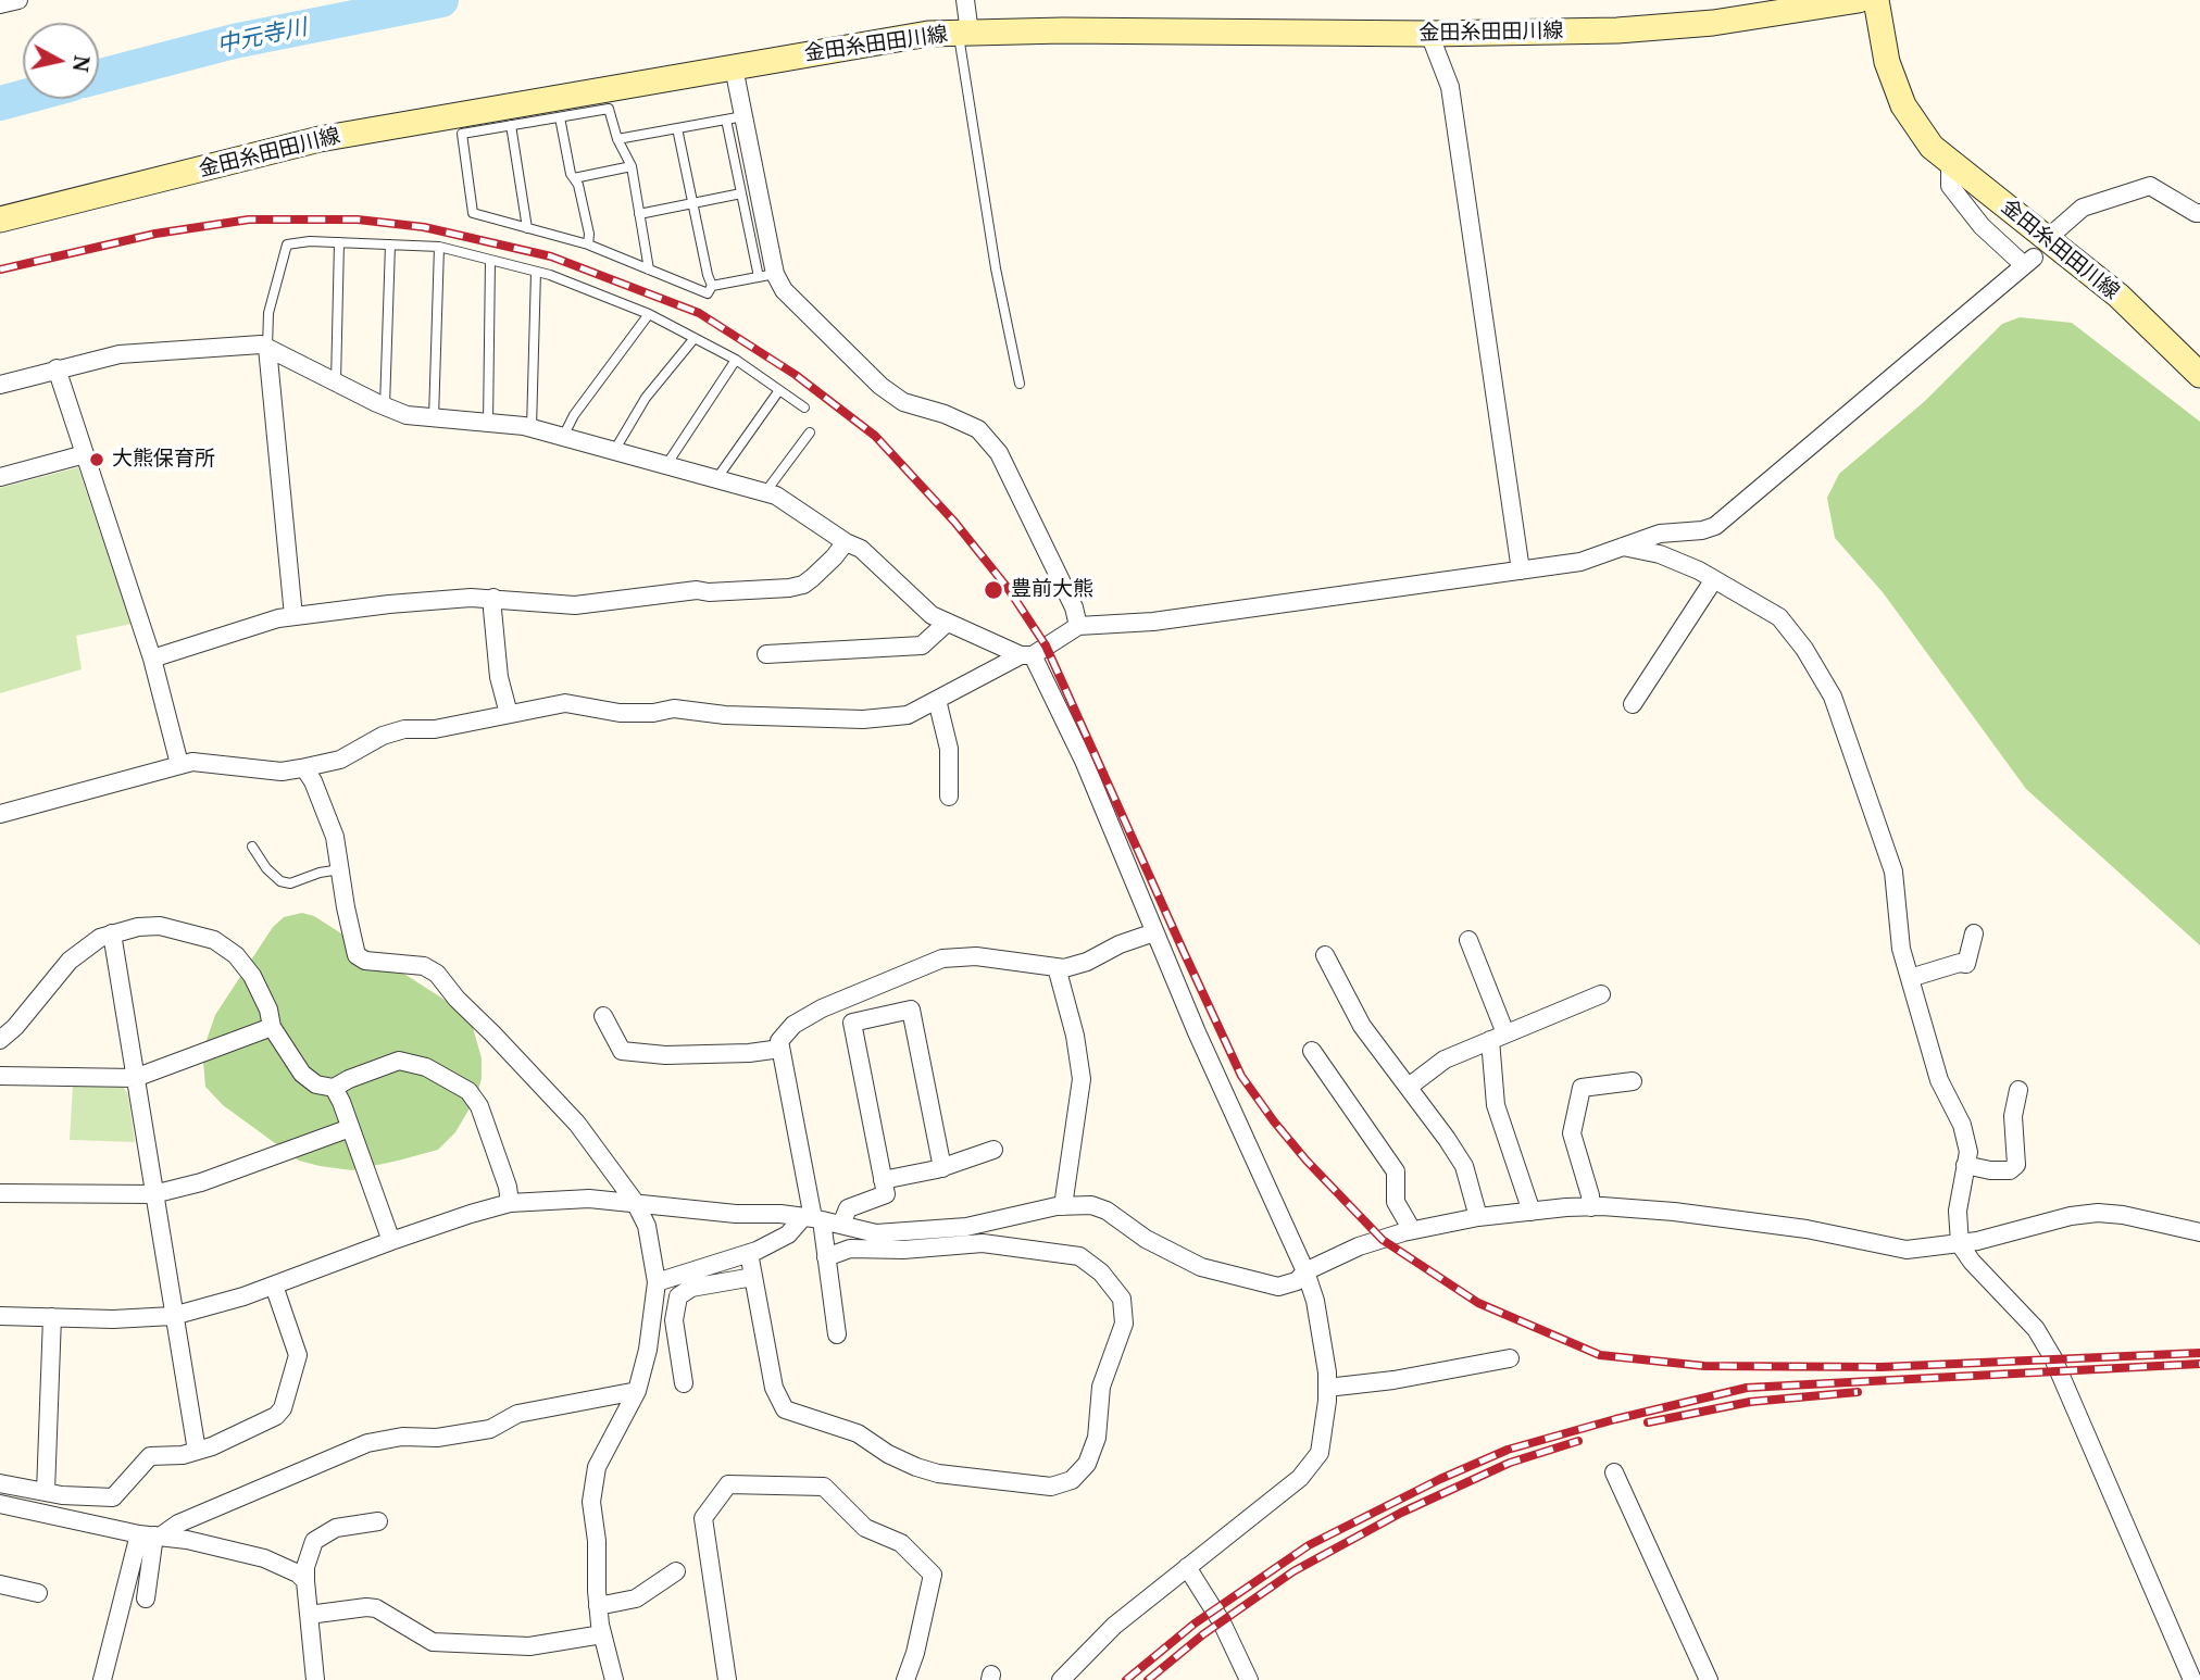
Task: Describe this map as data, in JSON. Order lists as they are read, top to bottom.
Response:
{
  "streets": {
    "main road": ["金田糸田田川線"]
  },
  "water": ["中元寺川"],
  "places": ["大熊保育所", "豊前大熊"],
  "north": "right"
}
